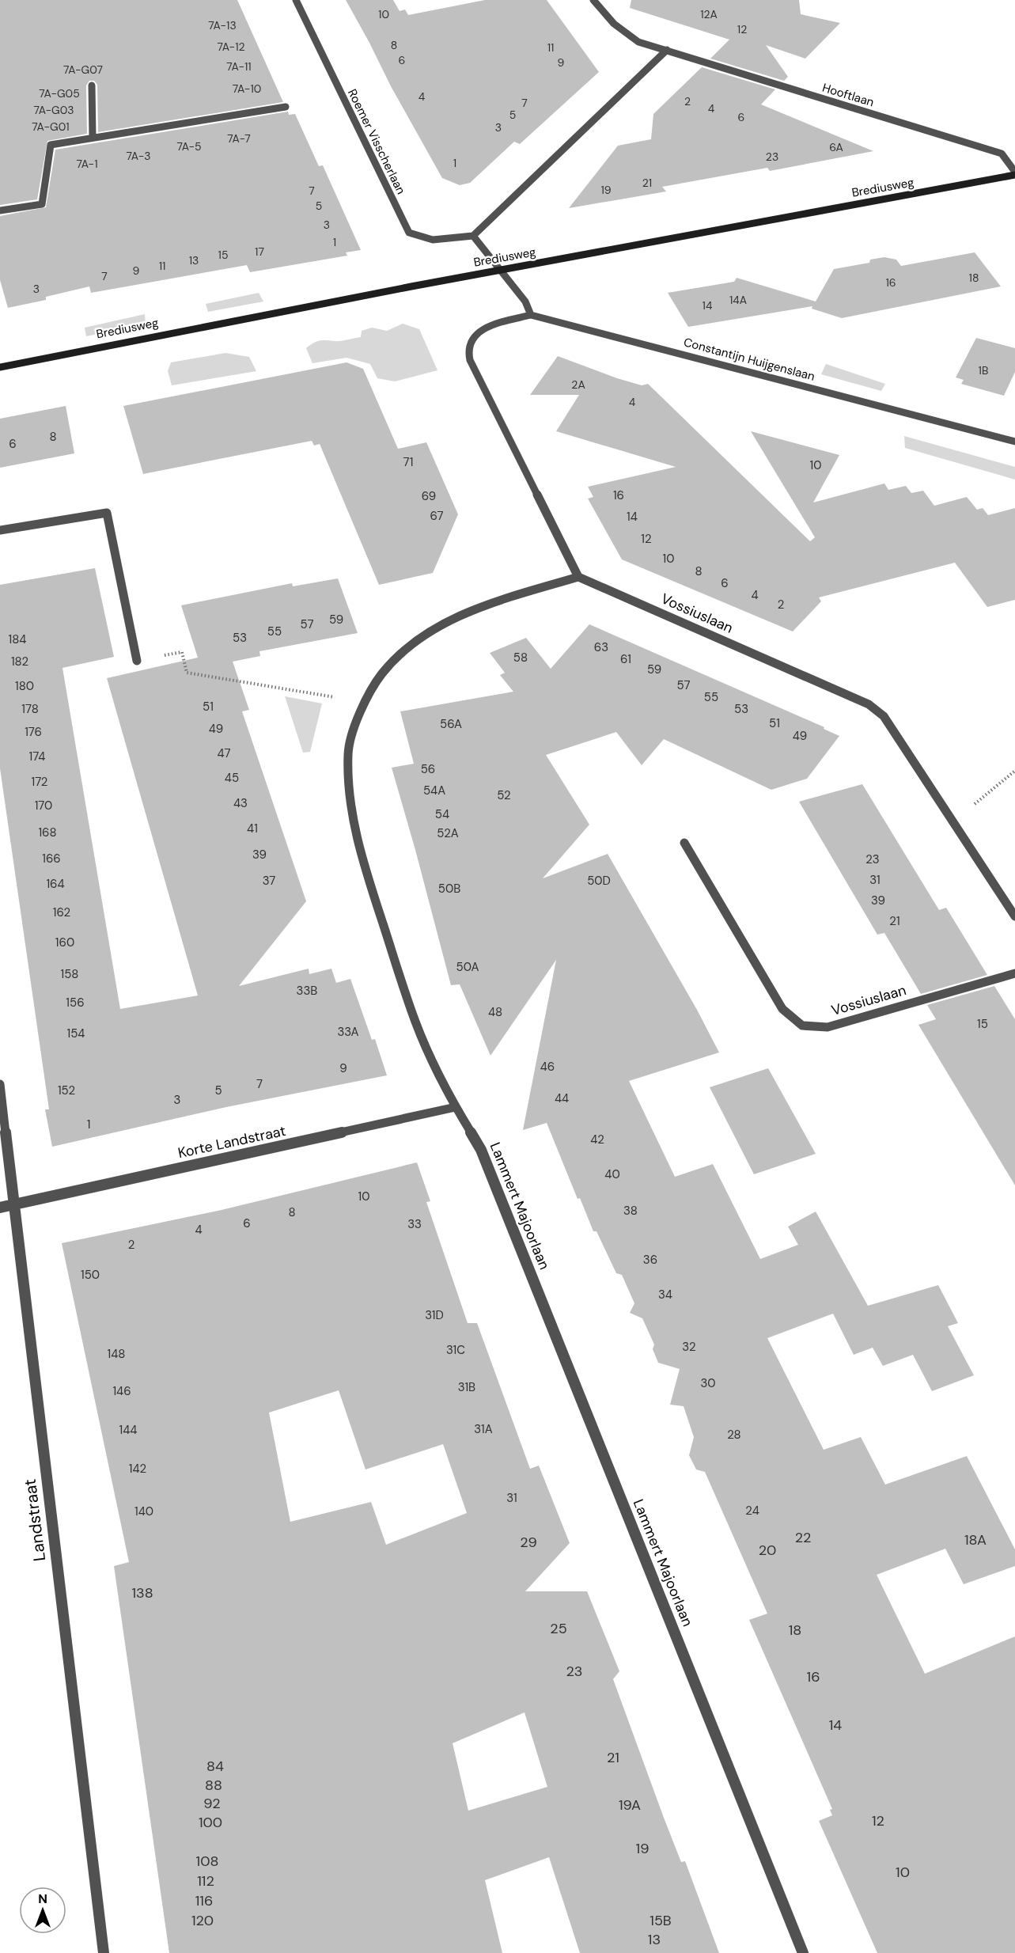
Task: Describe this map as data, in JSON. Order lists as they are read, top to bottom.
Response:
{
  "streets": {
    "street": [
      "Hooftlaan",
      "Roemer Visscherlaan",
      "Brediusweg",
      "Constantijn Huijgenslaan",
      "Vossiuslaan",
      "Korte Landstraat",
      "Lammert Majoorlaan",
      "Landstraat"
    ]
  },
  "crossings": [
    ["Hooftlaan", "Brediusweg"],
    ["Vossiuslaan", "Lammert Majoorlaan"],
    ["Korte Landstraat", "Lammert Majoorlaan"],
    ["Korte Landstraat", "Landstraat"]
  ],
  "house_numbers": [
    "10",
    "12A",
    "7A-13",
    "12",
    "8",
    "7A-12",
    "11",
    "6",
    "9",
    "7A-11",
    "7A-G07",
    "7A-10",
    "7A-G05",
    "4",
    "2",
    "7",
    "4",
    "7A-G03",
    "5",
    "6",
    "7A-G01",
    "3",
    "7A-7",
    "7A-5",
    "6A",
    "7A-3",
    "23",
    "1",
    "7A-1",
    "21",
    "19",
    "7",
    "5",
    "3",
    "1",
    "17",
    "15",
    "13",
    "11",
    "9",
    "7",
    "18",
    "16",
    "3",
    "14A",
    "14",
    "1B",
    "2A",
    "4",
    "8",
    "6",
    "71",
    "10",
    "16",
    "69",
    "67",
    "14",
    "12",
    "10",
    "8",
    "6",
    "4",
    "2",
    "59",
    "57",
    "55",
    "53",
    "184",
    "63",
    "58",
    "61",
    "182",
    "59",
    "57",
    "180",
    "55",
    "51",
    "178",
    "53",
    "51",
    "56A",
    "49",
    "176",
    "49",
    "47",
    "174",
    "56",
    "45",
    "172",
    "54A",
    "52",
    "43",
    "170",
    "54",
    "41",
    "168",
    "52A",
    "39",
    "166",
    "23",
    "31",
    "37",
    "50D",
    "164",
    "50B",
    "39",
    "162",
    "21",
    "160",
    "50A",
    "158",
    "33B",
    "156",
    "48",
    "15",
    "33A",
    "154",
    "46",
    "9",
    "7",
    "152",
    "5",
    "44",
    "3",
    "1",
    "42",
    "40",
    "10",
    "38",
    "8",
    "6",
    "33",
    "4",
    "2",
    "36",
    "150",
    "34",
    "31D",
    "32",
    "31C",
    "148",
    "30",
    "31B",
    "146",
    "31A",
    "144",
    "28",
    "142",
    "31",
    "24",
    "140",
    "22",
    "18A",
    "29",
    "20",
    "138",
    "25",
    "18",
    "23",
    "16",
    "14",
    "21",
    "84",
    "88",
    "92",
    "19A",
    "12",
    "100",
    "19",
    "108",
    "10",
    "112",
    "116",
    "120",
    "15B",
    "13"
  ],
  "north": "top"
}
